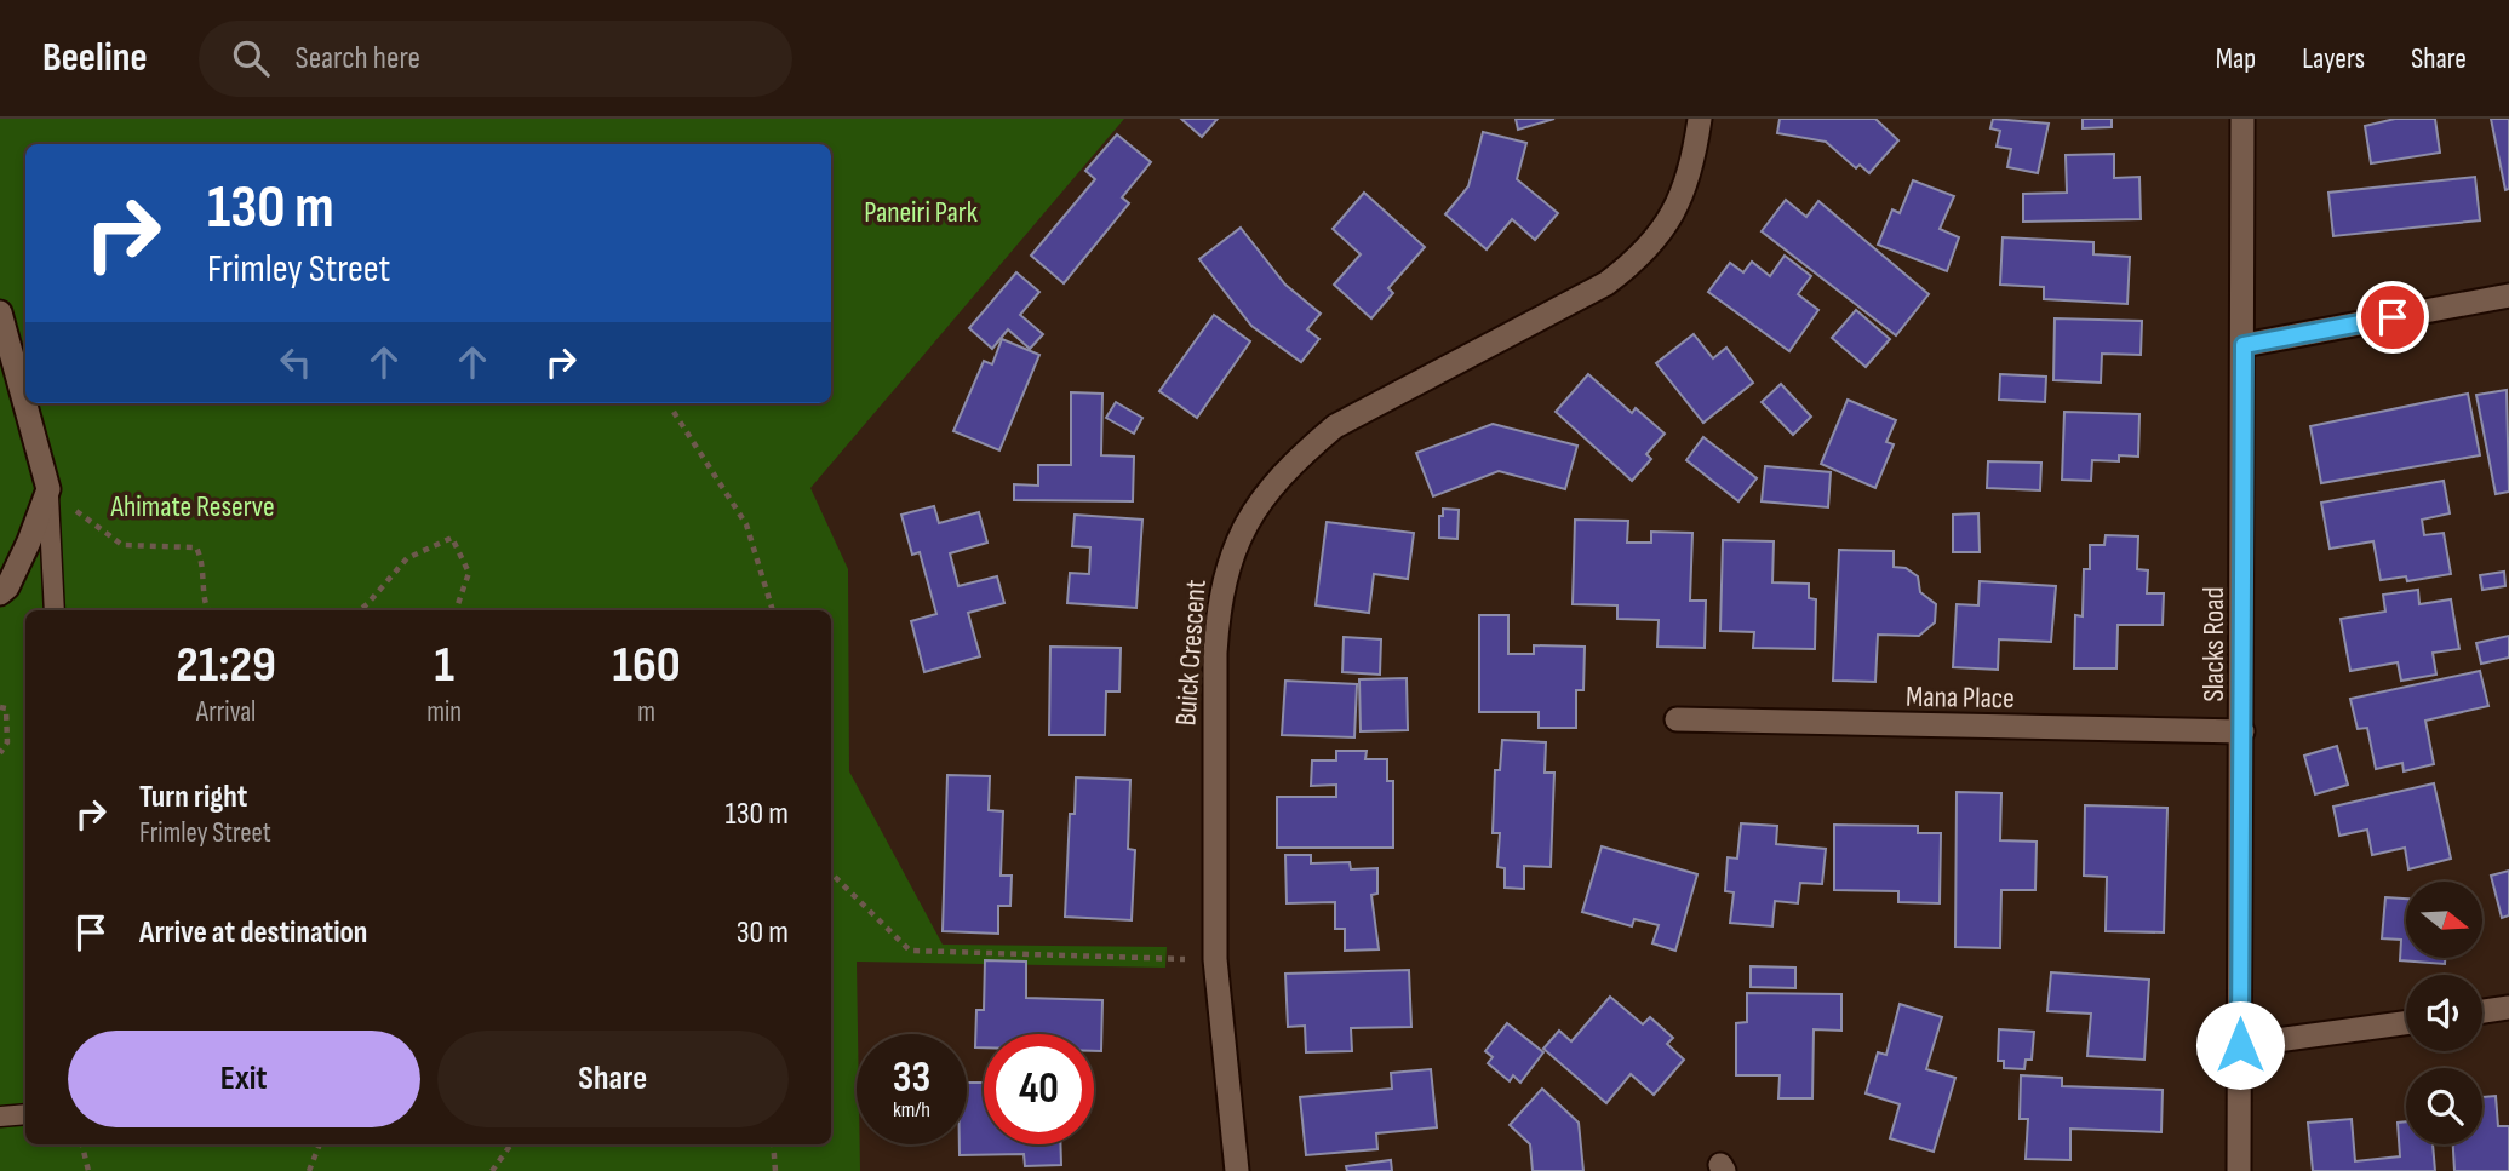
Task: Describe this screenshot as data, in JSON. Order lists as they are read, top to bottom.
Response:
{
  "streets": {
    "street": ["Slacks Road", "Buick Crescent", "Mana Place"]
  },
  "crossings": [
    ["Slacks Road", "Mana Place"]
  ],
  "parks": ["Paneiri Park", "Ahimate Reserve"],
  "north": "right",
  "page": {
    "header": "Beeline",
    "search": "Search here",
    "nav": ["Map", "Layers", "Share"],
    "turn": ["130 m", "Frimley Street"],
    "eta": [
      "21:29",
      "Arrival",
      "1",
      "min",
      "160",
      "m"
    ],
    "list": [
      {
        "name": "Turn right",
        "note": "Frimley Street",
        "value": "130 m"
      },
      {
        "name": "Arrive at destination",
        "value": "30 m"
      }
    ],
    "buttons": ["Exit", "Share"],
    "speed": "33 km/h",
    "limit": "40"
  }
}
